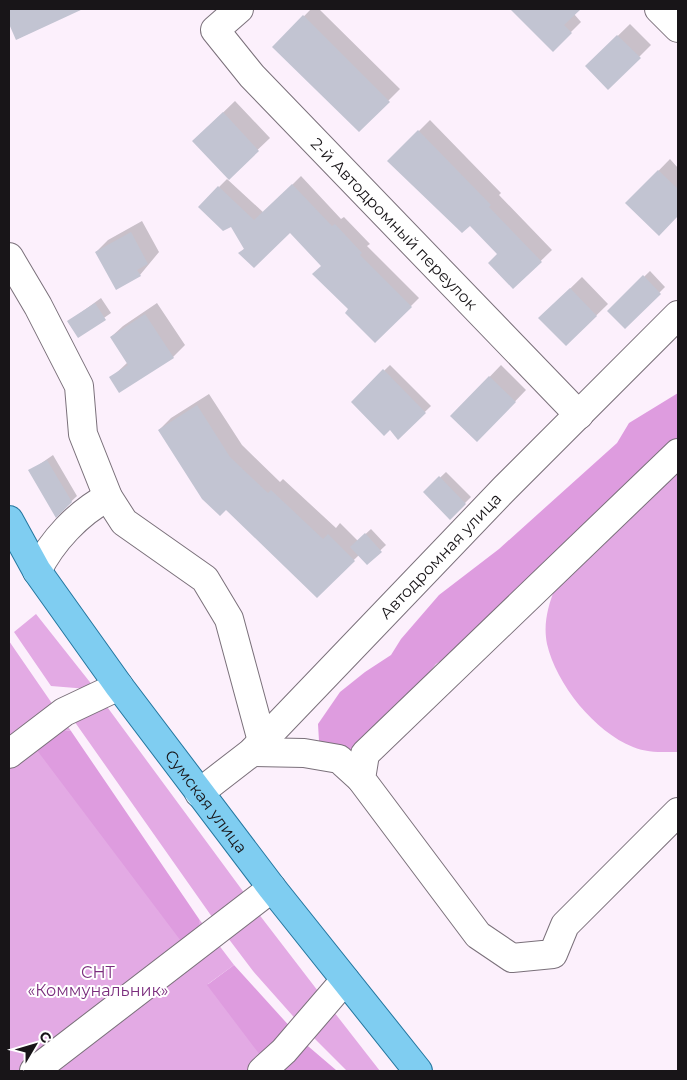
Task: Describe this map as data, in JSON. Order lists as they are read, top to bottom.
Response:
{
  "streets": {
    "main road": ["Сумская улица"],
    "street": ["2-й Автодромный переулок", "Автодромная улица"]
  },
  "crossings": [
    ["2-й Автодромный переулок", "Автодромная улица"],
    ["Автодромная улица", "Сумская улица"]
  ],
  "parks": ["СНТ «Коммунальник»"],
  "north": "top right"
}
